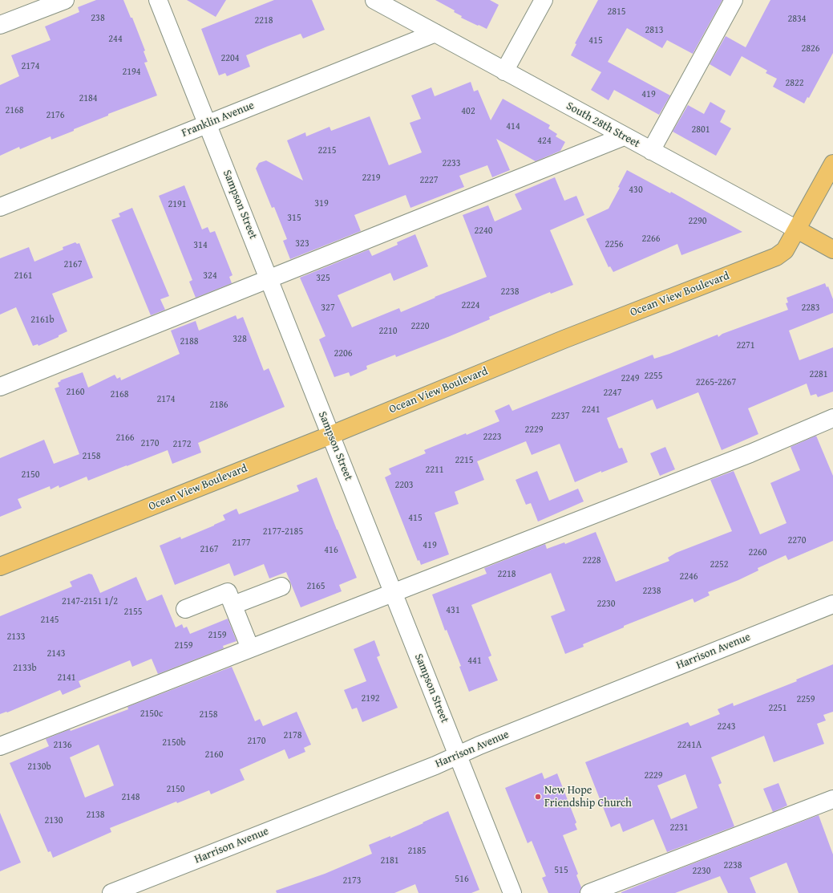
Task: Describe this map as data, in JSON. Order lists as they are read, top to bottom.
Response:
{
  "streets": {
    "main road": ["South 28th Street", "Ocean View Boulevard"],
    "street": ["Franklin Avenue", "Sampson Street", "Harrison Avenue"]
  },
  "crossings": [
    ["Franklin Avenue", "South 28th Street"],
    ["Franklin Avenue", "Sampson Street"],
    ["South 28th Street", "Ocean View Boulevard"],
    ["Sampson Street", "Ocean View Boulevard"],
    ["Sampson Street", "Harrison Avenue"]
  ],
  "places": ["New Hope Friendship Church"],
  "house_numbers": [
    "2815",
    "238",
    "2834",
    "2218",
    "2813",
    "244",
    "415",
    "2826",
    "2204",
    "2174",
    "2194",
    "2822",
    "419",
    "2184",
    "2168",
    "402",
    "2176",
    "414",
    "2801",
    "424",
    "2215",
    "2233",
    "2219",
    "2227",
    "430",
    "319",
    "2191",
    "315",
    "2290",
    "2240",
    "2266",
    "323",
    "2256",
    "314",
    "2167",
    "2161",
    "324",
    "325",
    "2238",
    "2224",
    "327",
    "2283",
    "2161b",
    "2220",
    "2210",
    "328",
    "2188",
    "2271",
    "2206",
    "2281",
    "2255",
    "2249",
    "2265-2267",
    "2160",
    "2247",
    "2168",
    "2174",
    "2186",
    "2241",
    "2237",
    "2229",
    "2223",
    "2166",
    "2170",
    "2172",
    "2158",
    "2215",
    "2211",
    "2150",
    "2203",
    "415",
    "2177-2185",
    "2270",
    "2177",
    "419",
    "2167",
    "416",
    "2260",
    "2228",
    "2252",
    "2218",
    "2246",
    "2165",
    "2238",
    "2147-2151 1/2",
    "2230",
    "431",
    "2155",
    "2145",
    "2159",
    "2133",
    "2159",
    "2143",
    "441",
    "2133b",
    "2141",
    "2192",
    "2259",
    "2251",
    "2150c",
    "2158",
    "2243",
    "2178",
    "2170",
    "2150b",
    "2136",
    "2241A",
    "2160",
    "2130b",
    "2229",
    "2150",
    "2148",
    "2138",
    "2130",
    "2231",
    "2185",
    "2181",
    "2238",
    "515",
    "2230",
    "516",
    "2173"
  ]
}
